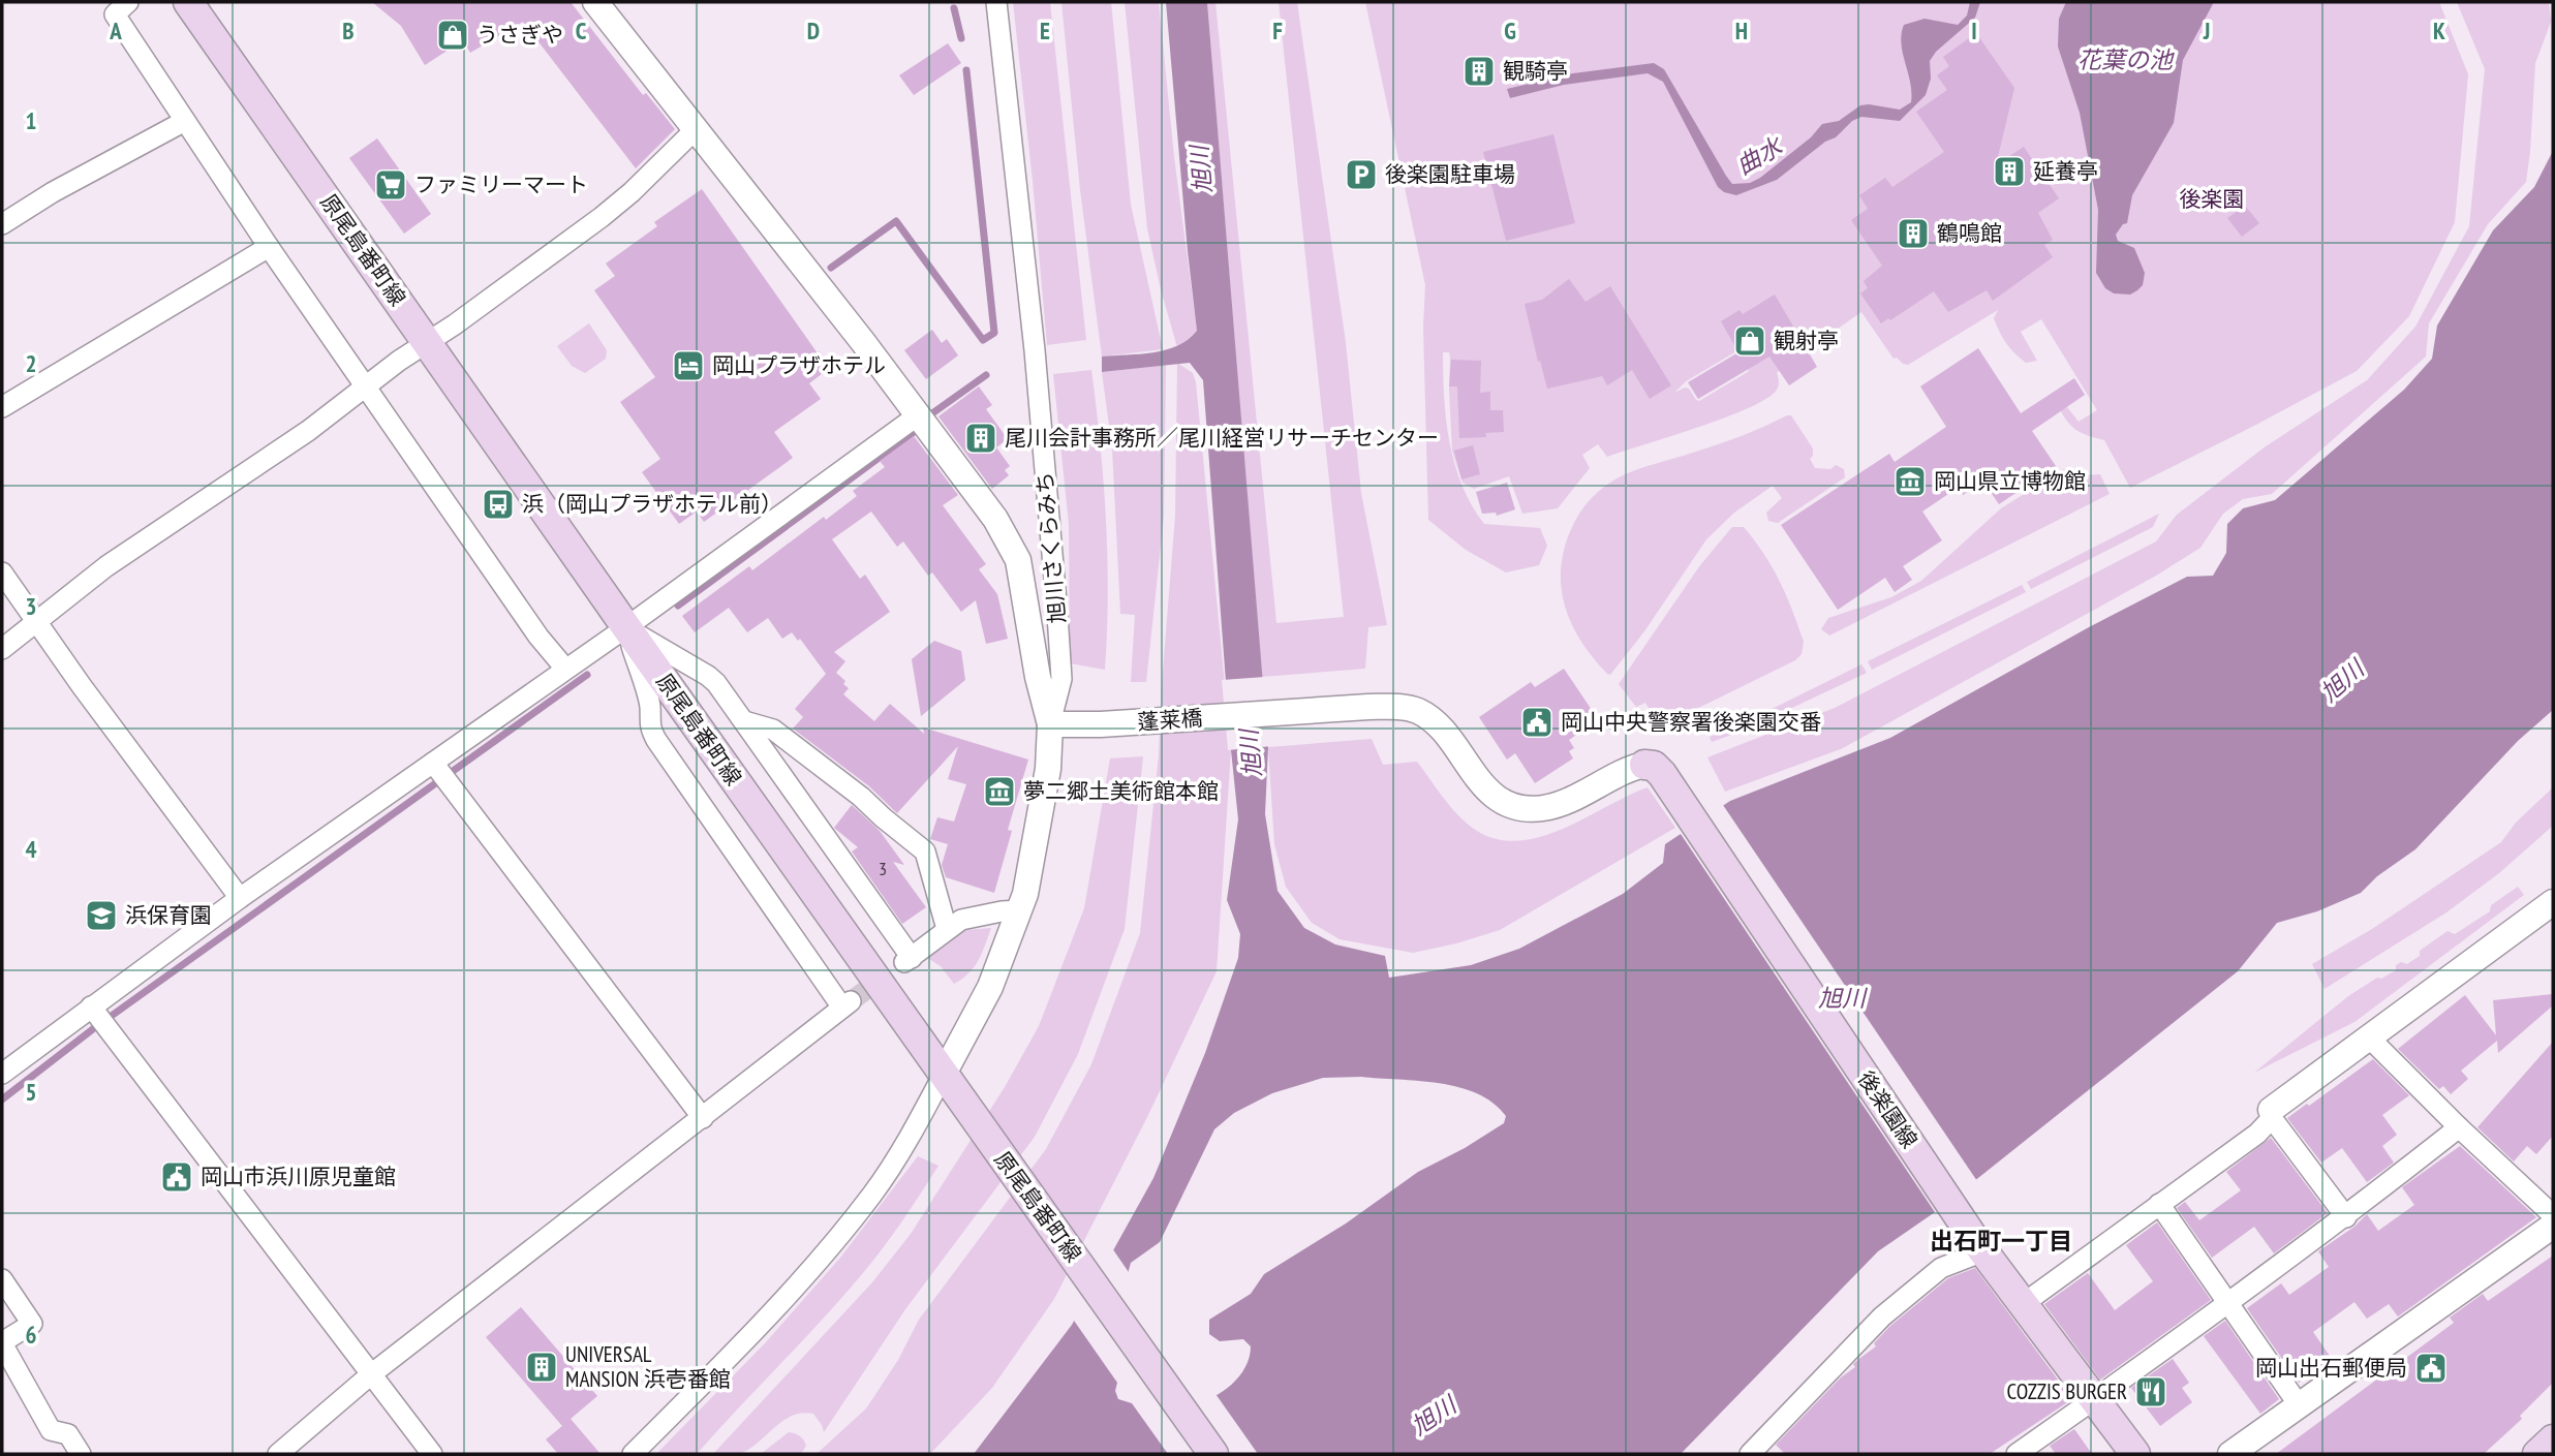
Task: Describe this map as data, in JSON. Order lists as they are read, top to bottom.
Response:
{
  "streets": {
    "main road": ["原尾島番町線", "後楽園線"],
    "street": ["旭川さくらみち", "蓬莱橋"]
  },
  "crossings": [
    ["原尾島番町線", "旭川さくらみち"],
    ["旭川さくらみち", "蓬莱橋"],
    ["蓬莱橋", "後楽園線"]
  ],
  "districts": ["出石町一丁目"],
  "water": ["花葉の池", "曲水", "旭川"],
  "parks": ["後楽園"],
  "places": {
    "shop": ["うさぎや", "観射亭"],
    "building": [
      "観騎亭",
      "延養亭",
      "鶴鳴館",
      "尾川会計事務所／尾川経営リサーチセンター",
      "UNIVERSAL MANSION 浜壱番館"
    ],
    "parking": ["後楽園駐車場"],
    "supermarket": ["ファミリーマート"],
    "hotel": ["岡山プラザホテル"],
    "museum": ["岡山県立博物館", "夢二郷土美術館本館"],
    "bus stop": ["浜（岡山プラザホテル前）"],
    "public building": ["岡山中央警察署後楽園交番", "岡山市浜川原児童館", "岡山出石郵便局"],
    "school or university": ["浜保育園"],
    "restaurant": ["COZZIS BURGER"]
  },
  "house_numbers": ["3"],
  "grid": {
    "columns": [
      "A",
      "B",
      "C",
      "D",
      "E",
      "F",
      "G",
      "H",
      "I",
      "J",
      "K"
    ],
    "rows": [
      "1",
      "2",
      "3",
      "4",
      "5",
      "6"
    ]
  }
}
